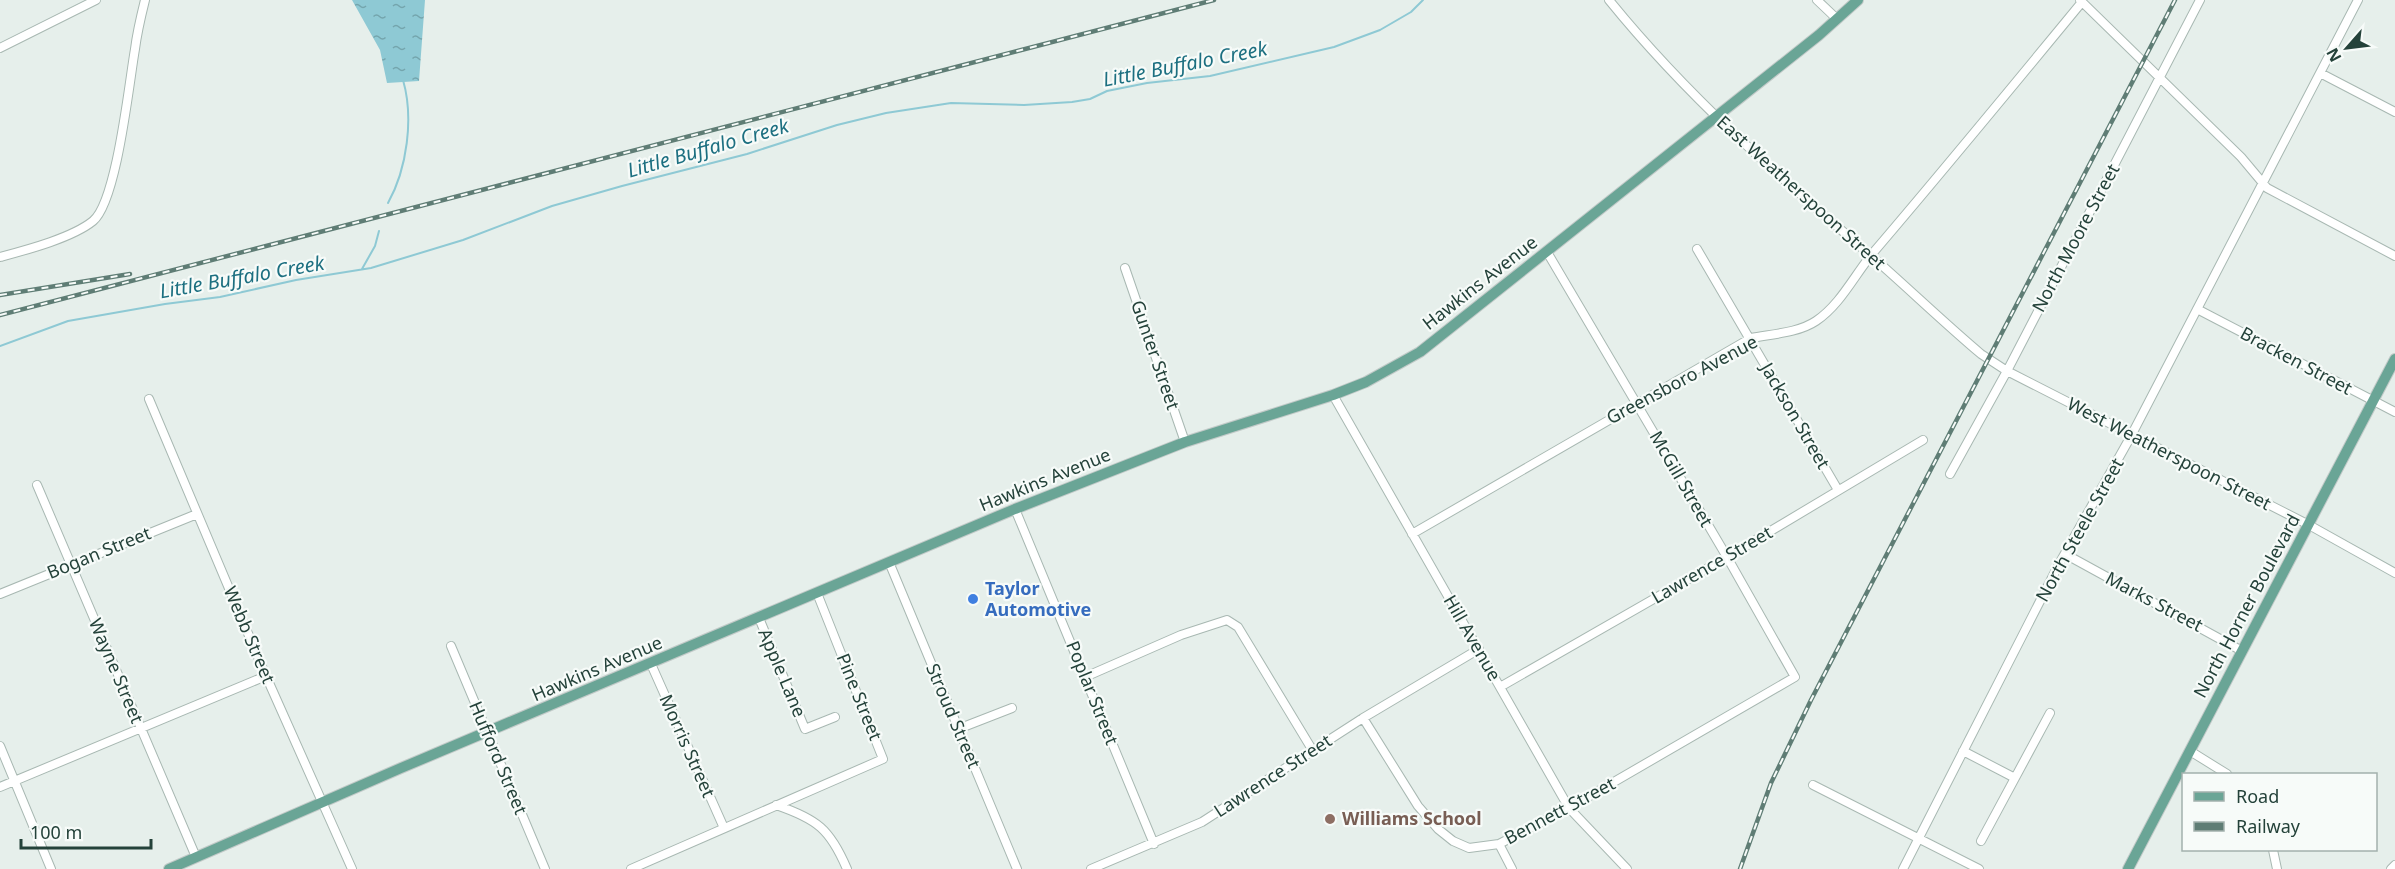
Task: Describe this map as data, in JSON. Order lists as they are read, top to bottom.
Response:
{
  "streets": {
    "main road": ["Hawkins Avenue", "North Horner Boulevard"],
    "street": [
      "East Weatherspoon Street",
      "North Moore Street",
      "Gunter Street",
      "Bracken Street",
      "Greensboro Avenue",
      "Jackson Street",
      "West Weatherspoon Street",
      "McGill Street",
      "North Steele Street",
      "Bogan Street",
      "Lawrence Street",
      "Marks Street",
      "Webb Street",
      "Hill Avenue",
      "Wayne Street",
      "Apple Lane",
      "Poplar Street",
      "Pine Street",
      "Stroud Street",
      "Morris Street",
      "Hufford Street",
      "Bennett Street"
    ]
  },
  "crossings": [
    ["East Weatherspoon Street", "North Moore Street"],
    ["East Weatherspoon Street", "Hawkins Avenue"],
    ["East Weatherspoon Street", "Greensboro Avenue"],
    ["East Weatherspoon Street", "West Weatherspoon Street"],
    ["North Moore Street", "West Weatherspoon Street"],
    ["Hawkins Avenue", "Gunter Street"],
    ["Hawkins Avenue", "McGill Street"],
    ["Hawkins Avenue", "Webb Street"],
    ["Hawkins Avenue", "Hill Avenue"],
    ["Hawkins Avenue", "Wayne Street"],
    ["Hawkins Avenue", "Apple Lane"],
    ["Hawkins Avenue", "Poplar Street"],
    ["Hawkins Avenue", "Pine Street"],
    ["Hawkins Avenue", "Stroud Street"],
    ["Hawkins Avenue", "Morris Street"],
    ["Hawkins Avenue", "Hufford Street"],
    ["Bracken Street", "North Steele Street"],
    ["Bracken Street", "North Horner Boulevard"],
    ["Greensboro Avenue", "Jackson Street"],
    ["Greensboro Avenue", "McGill Street"],
    ["Greensboro Avenue", "Hill Avenue"],
    ["Jackson Street", "Lawrence Street"],
    ["West Weatherspoon Street", "North Steele Street"],
    ["West Weatherspoon Street", "North Horner Boulevard"],
    ["McGill Street", "Lawrence Street"],
    ["McGill Street", "Bennett Street"],
    ["North Steele Street", "Marks Street"],
    ["Bogan Street", "Webb Street"],
    ["Bogan Street", "Wayne Street"],
    ["Lawrence Street", "Hill Avenue"],
    ["Lawrence Street", "Poplar Street"],
    ["Lawrence Street", "Bennett Street"],
    ["Marks Street", "North Horner Boulevard"],
    ["Hill Avenue", "Bennett Street"]
  ],
  "water": ["Little Buffalo Creek"],
  "places": ["Taylor Automotive", "Williams School"],
  "legend": ["Road", "Railway"],
  "scale_bar": "100 m",
  "north": "bottom left"
}
